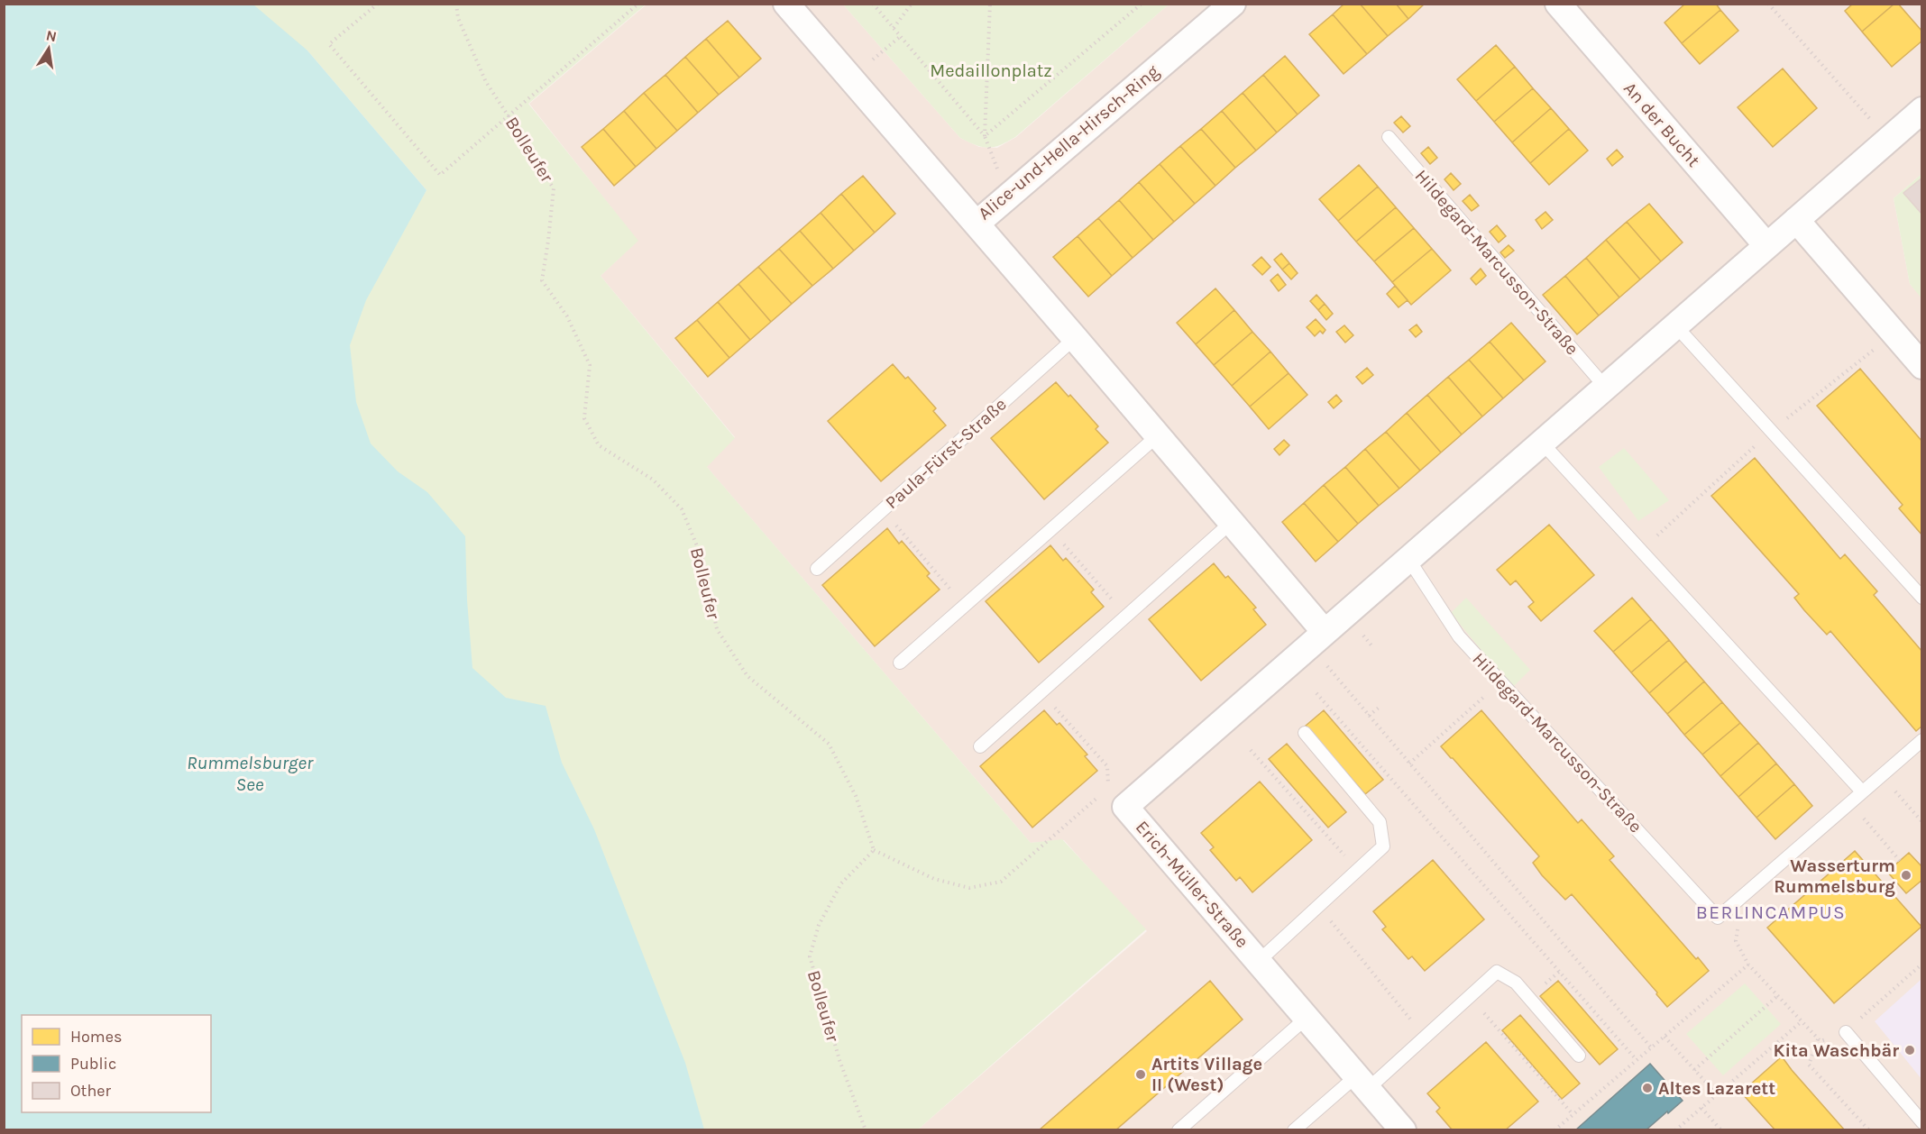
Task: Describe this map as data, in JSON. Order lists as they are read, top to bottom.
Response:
{
  "streets": {
    "street": ["An der Bucht", "Alice-und-Hella-Hirsch-Ring", "Erich-Müller-Straße"],
    "lane": ["Hildegard-Marcusson-Straße", "Paula-Fürst-Straße"],
    "path": ["Bolleufer"]
  },
  "districts": ["BERLINCAMPUS"],
  "water": ["Rummelsburger See"],
  "parks": ["Medaillonplatz"],
  "places": [
    "Wasserturm Rummelsburg",
    "Kita Waschbär",
    "Artits Village II (West)",
    "Altes Lazarett"
  ],
  "legend": ["Homes", "Public", "Other"],
  "north": "top"
}
